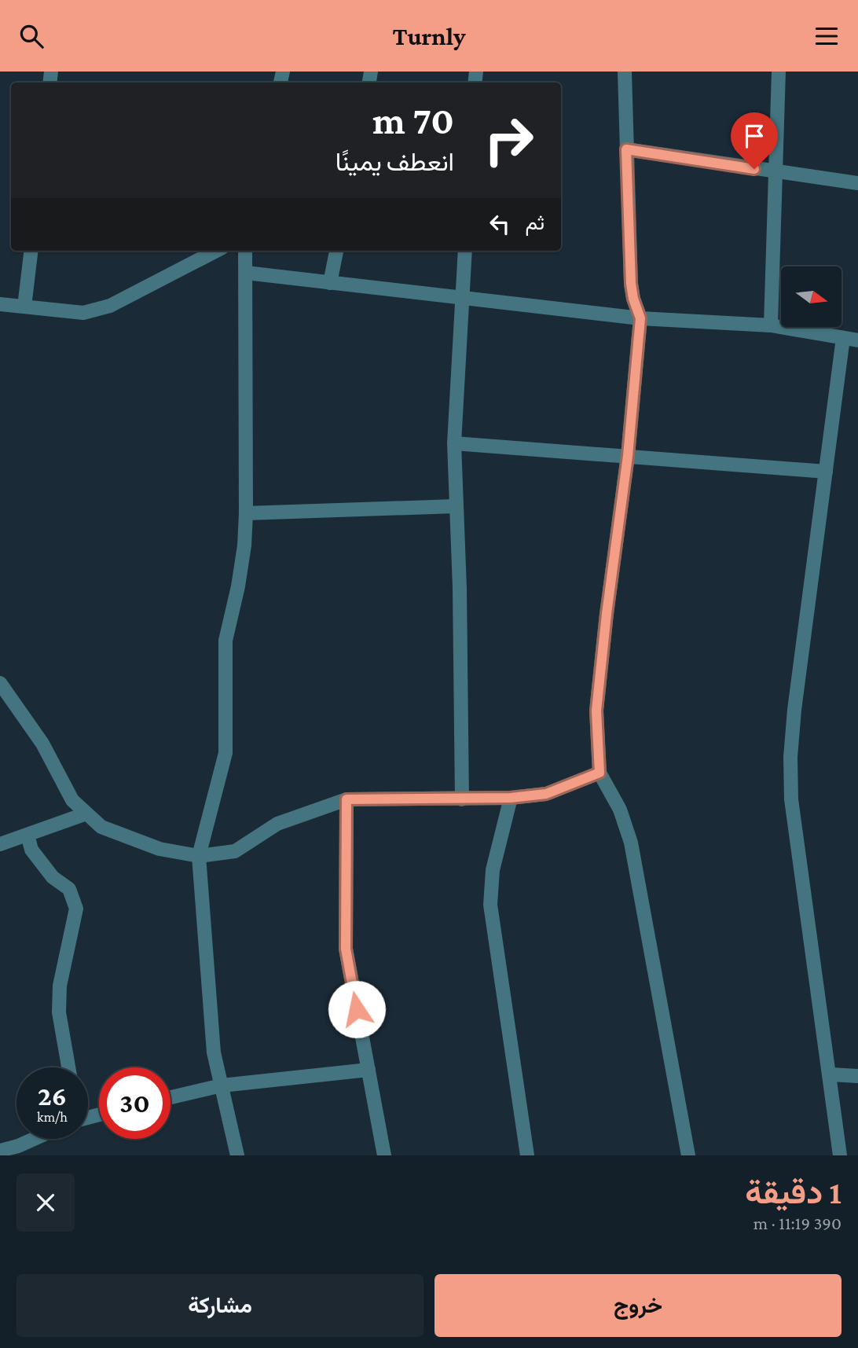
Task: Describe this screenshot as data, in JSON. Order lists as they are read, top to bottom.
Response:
{
  "north": "right",
  "page": {
    "header": "Turnly",
    "turn": ["70 m", "انعطف يمينًا"],
    "then": "ثم",
    "speed": "26 km/h",
    "limit": "30",
    "heading": ["1 دقيقة", "390 m · 11:19"],
    "buttons": ["خروج", "مشاركة"]
  }
}
